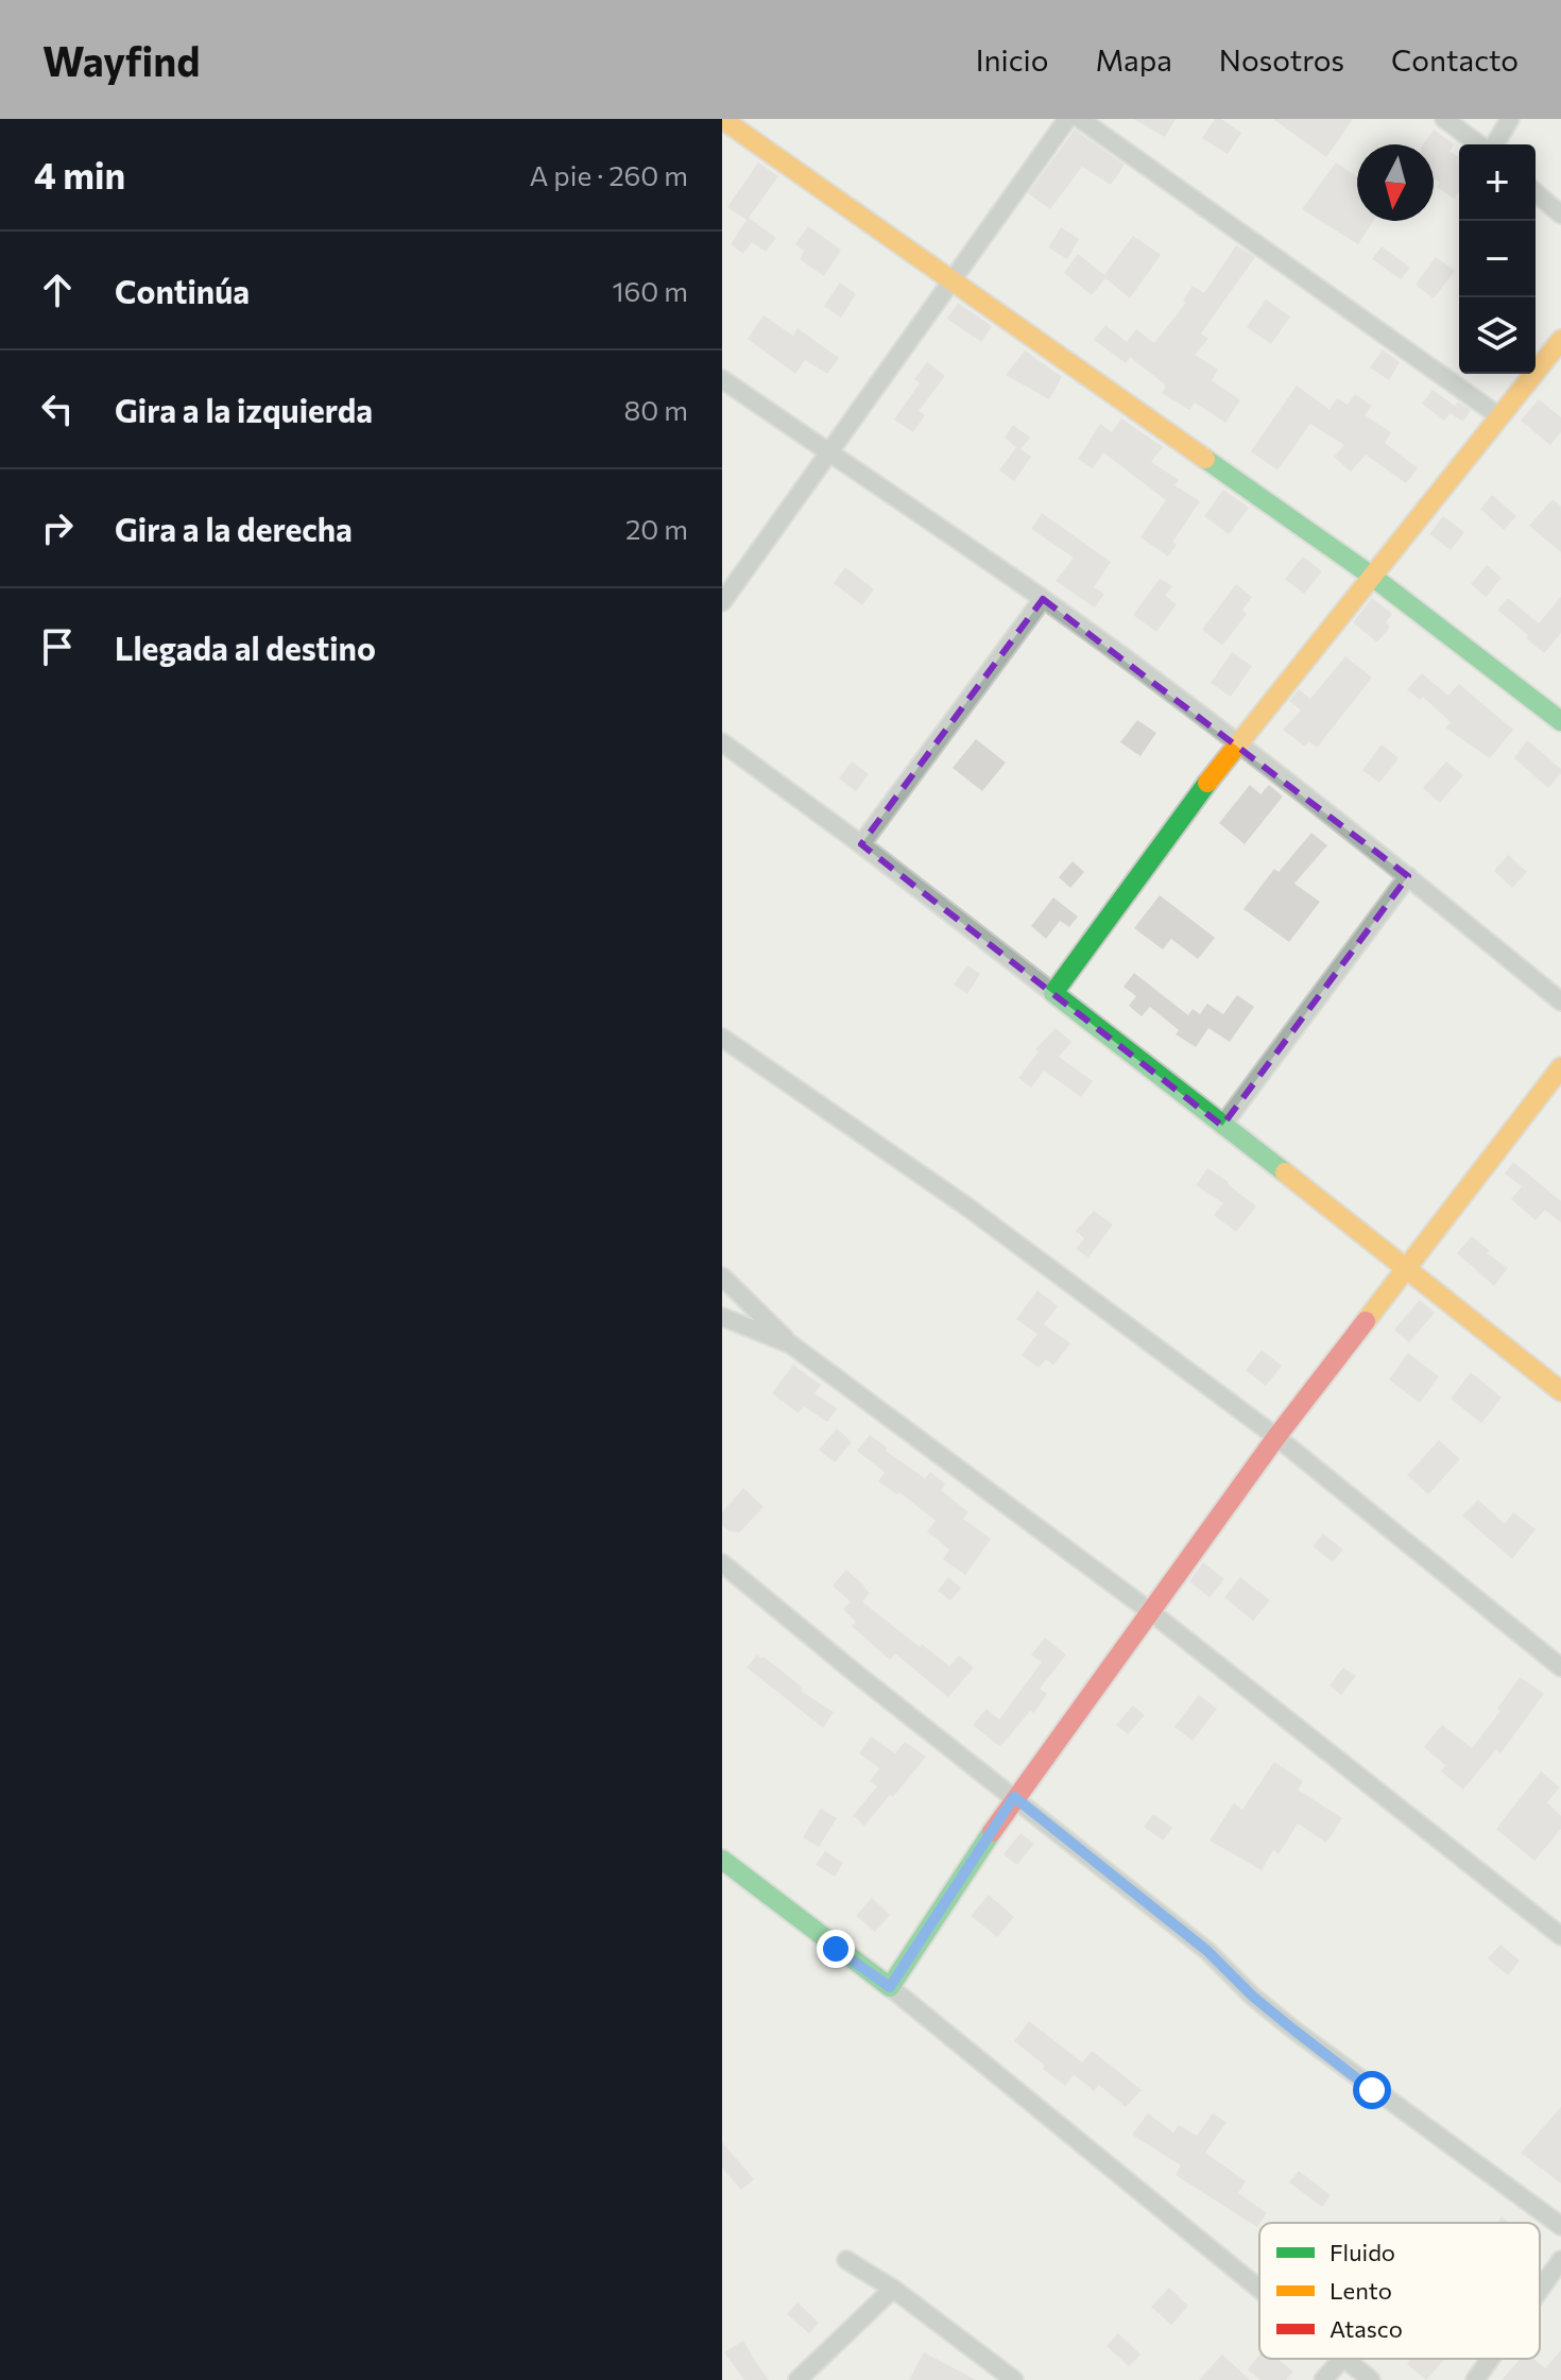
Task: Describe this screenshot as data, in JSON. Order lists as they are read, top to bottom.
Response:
{
  "legend": ["Fluido", "Lento", "Atasco"],
  "north": "bottom",
  "page": {
    "header": "Wayfind",
    "nav": [
      "Inicio",
      "Mapa",
      "Nosotros",
      "Contacto"
    ],
    "heading": ["4 min", "A pie · 260 m"],
    "map_buttons": ["+", "−"],
    "list": [
      ["Continúa", "160 m"],
      ["Gira a la izquierda", "80 m"],
      ["Gira a la derecha", "20 m"],
      "Llegada al destino"
    ]
  }
}
